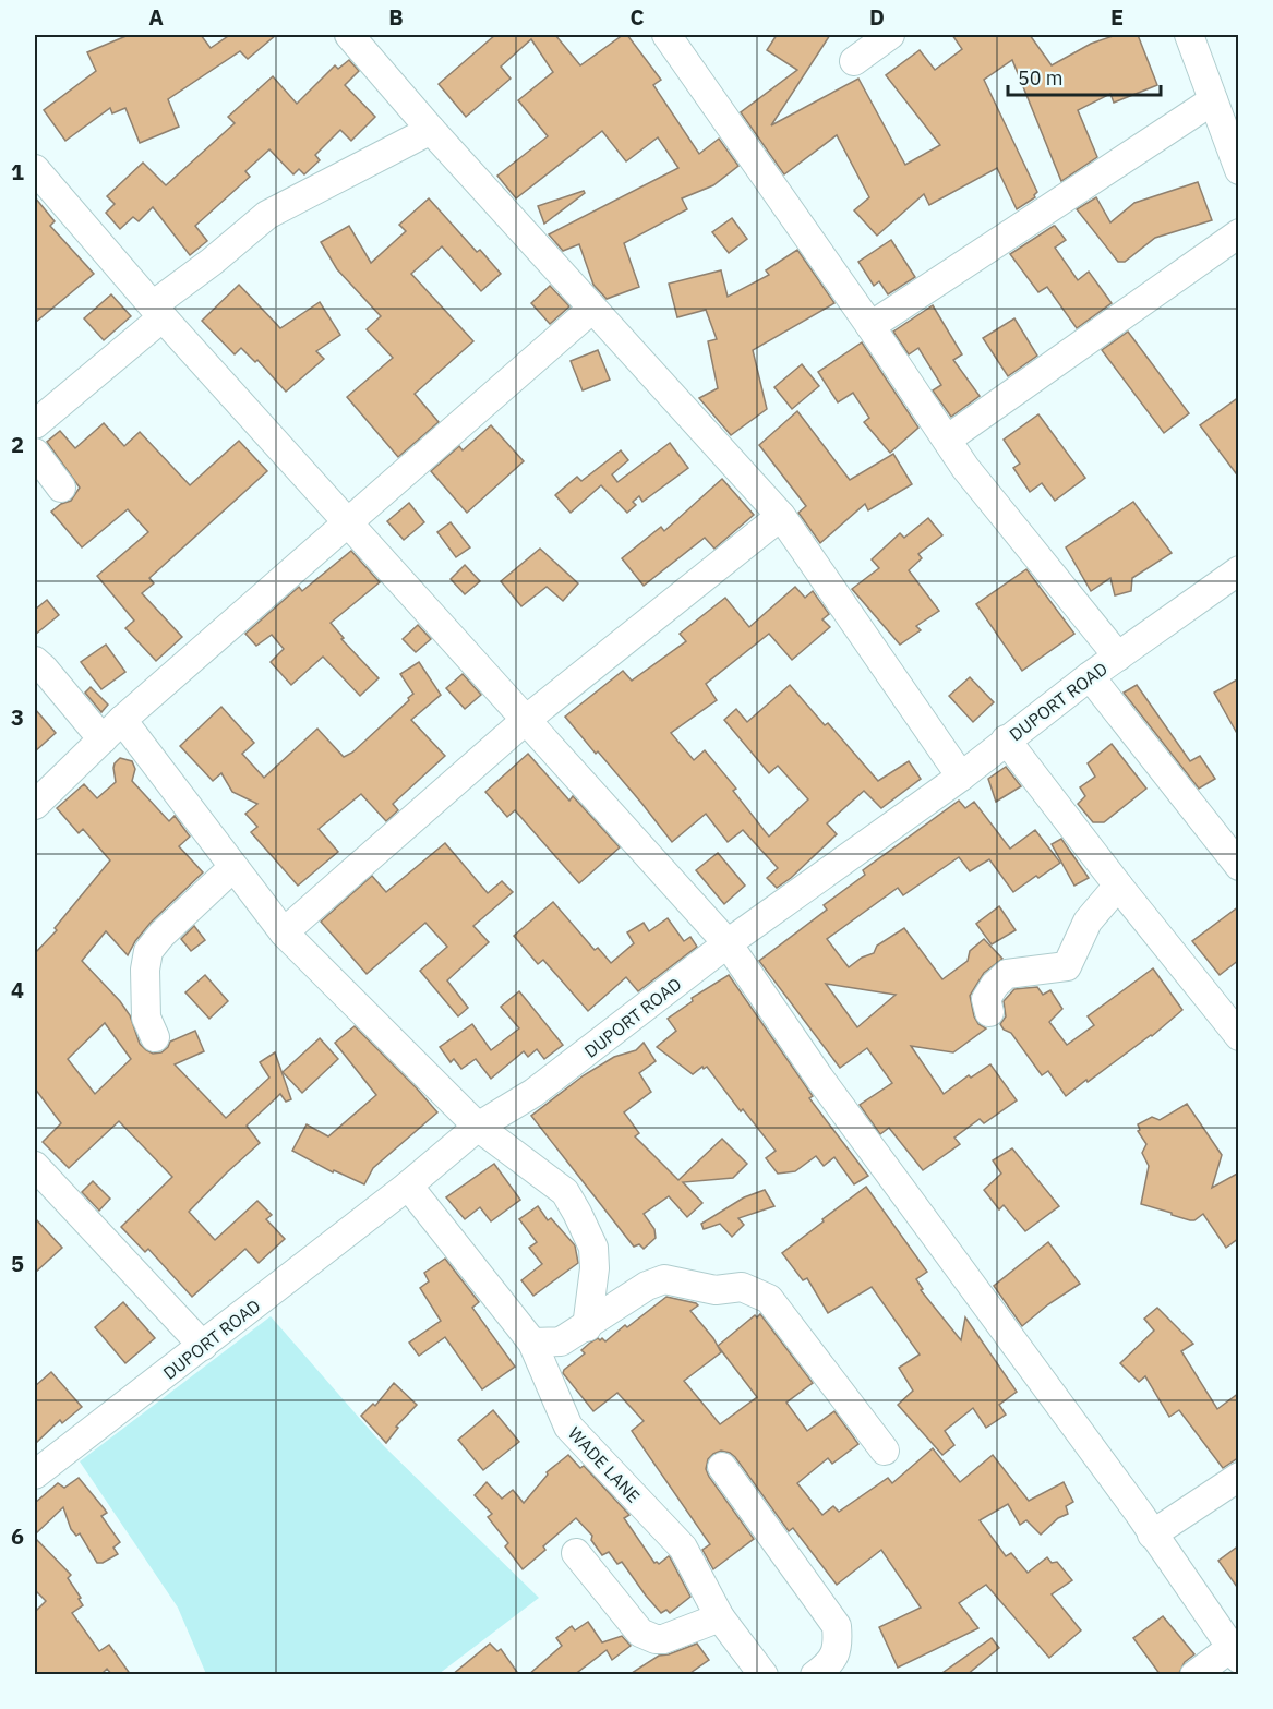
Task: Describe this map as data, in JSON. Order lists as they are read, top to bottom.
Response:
{
  "streets": {
    "street": ["DUPORT ROAD", "WADE LANE"]
  },
  "crossings": [
    ["DUPORT ROAD", "WADE LANE"]
  ],
  "scale_bar": "50 m",
  "grid": {
    "columns": [
      "A",
      "B",
      "C",
      "D",
      "E"
    ],
    "rows": [
      "1",
      "2",
      "3",
      "4",
      "5",
      "6"
    ]
  }
}
